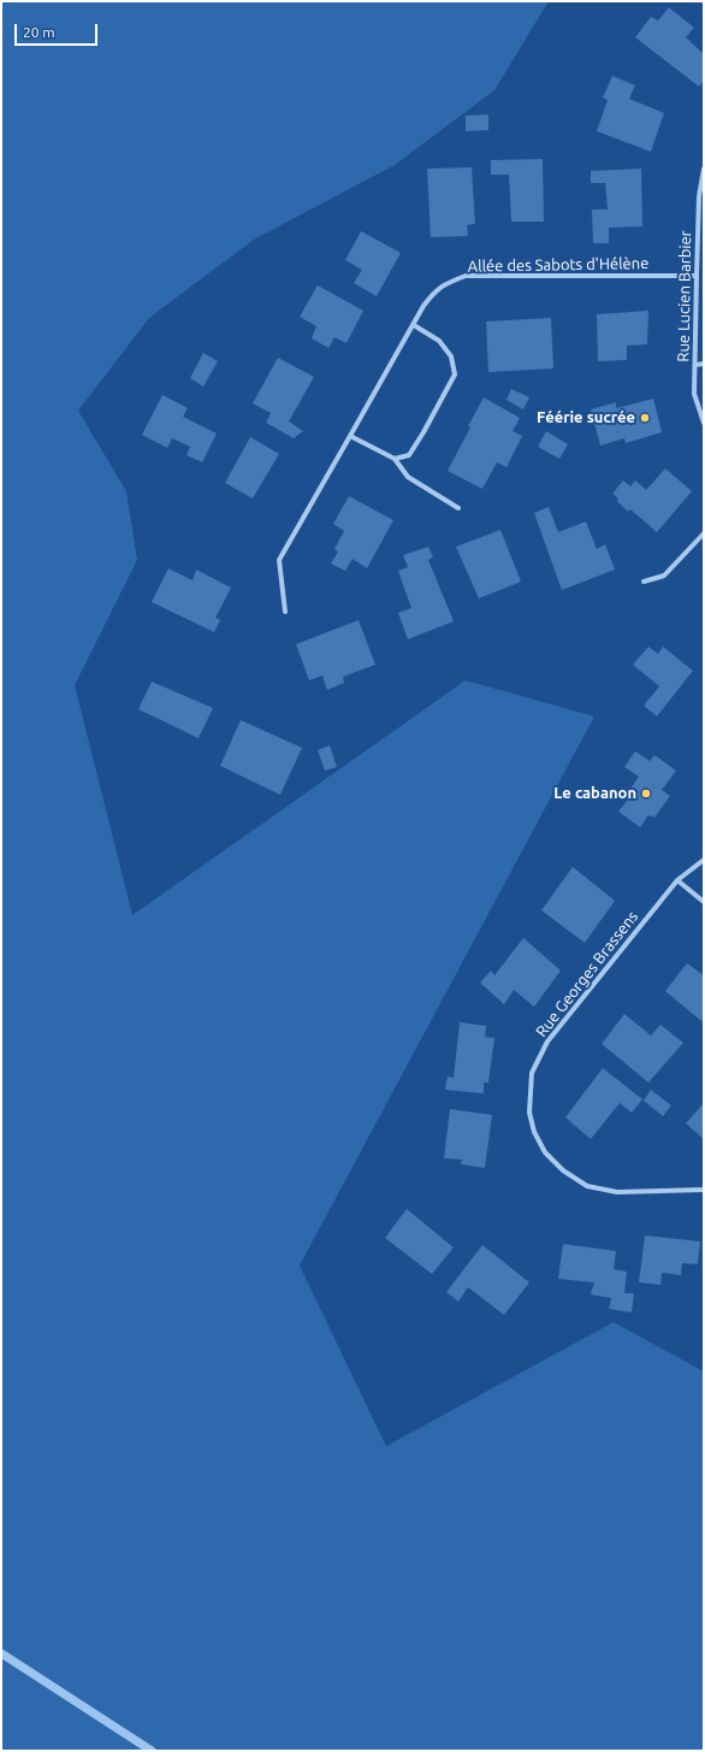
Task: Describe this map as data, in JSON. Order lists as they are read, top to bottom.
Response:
{
  "streets": {
    "street": ["Allée des Sabots d'Hélène", "Rue Lucien Barbier", "Rue Georges Brassens"]
  },
  "crossings": [
    ["Allée des Sabots d'Hélène", "Rue Lucien Barbier"]
  ],
  "places": ["Féérie sucrée", "Le cabanon"],
  "scale_bar": "20 m"
}
